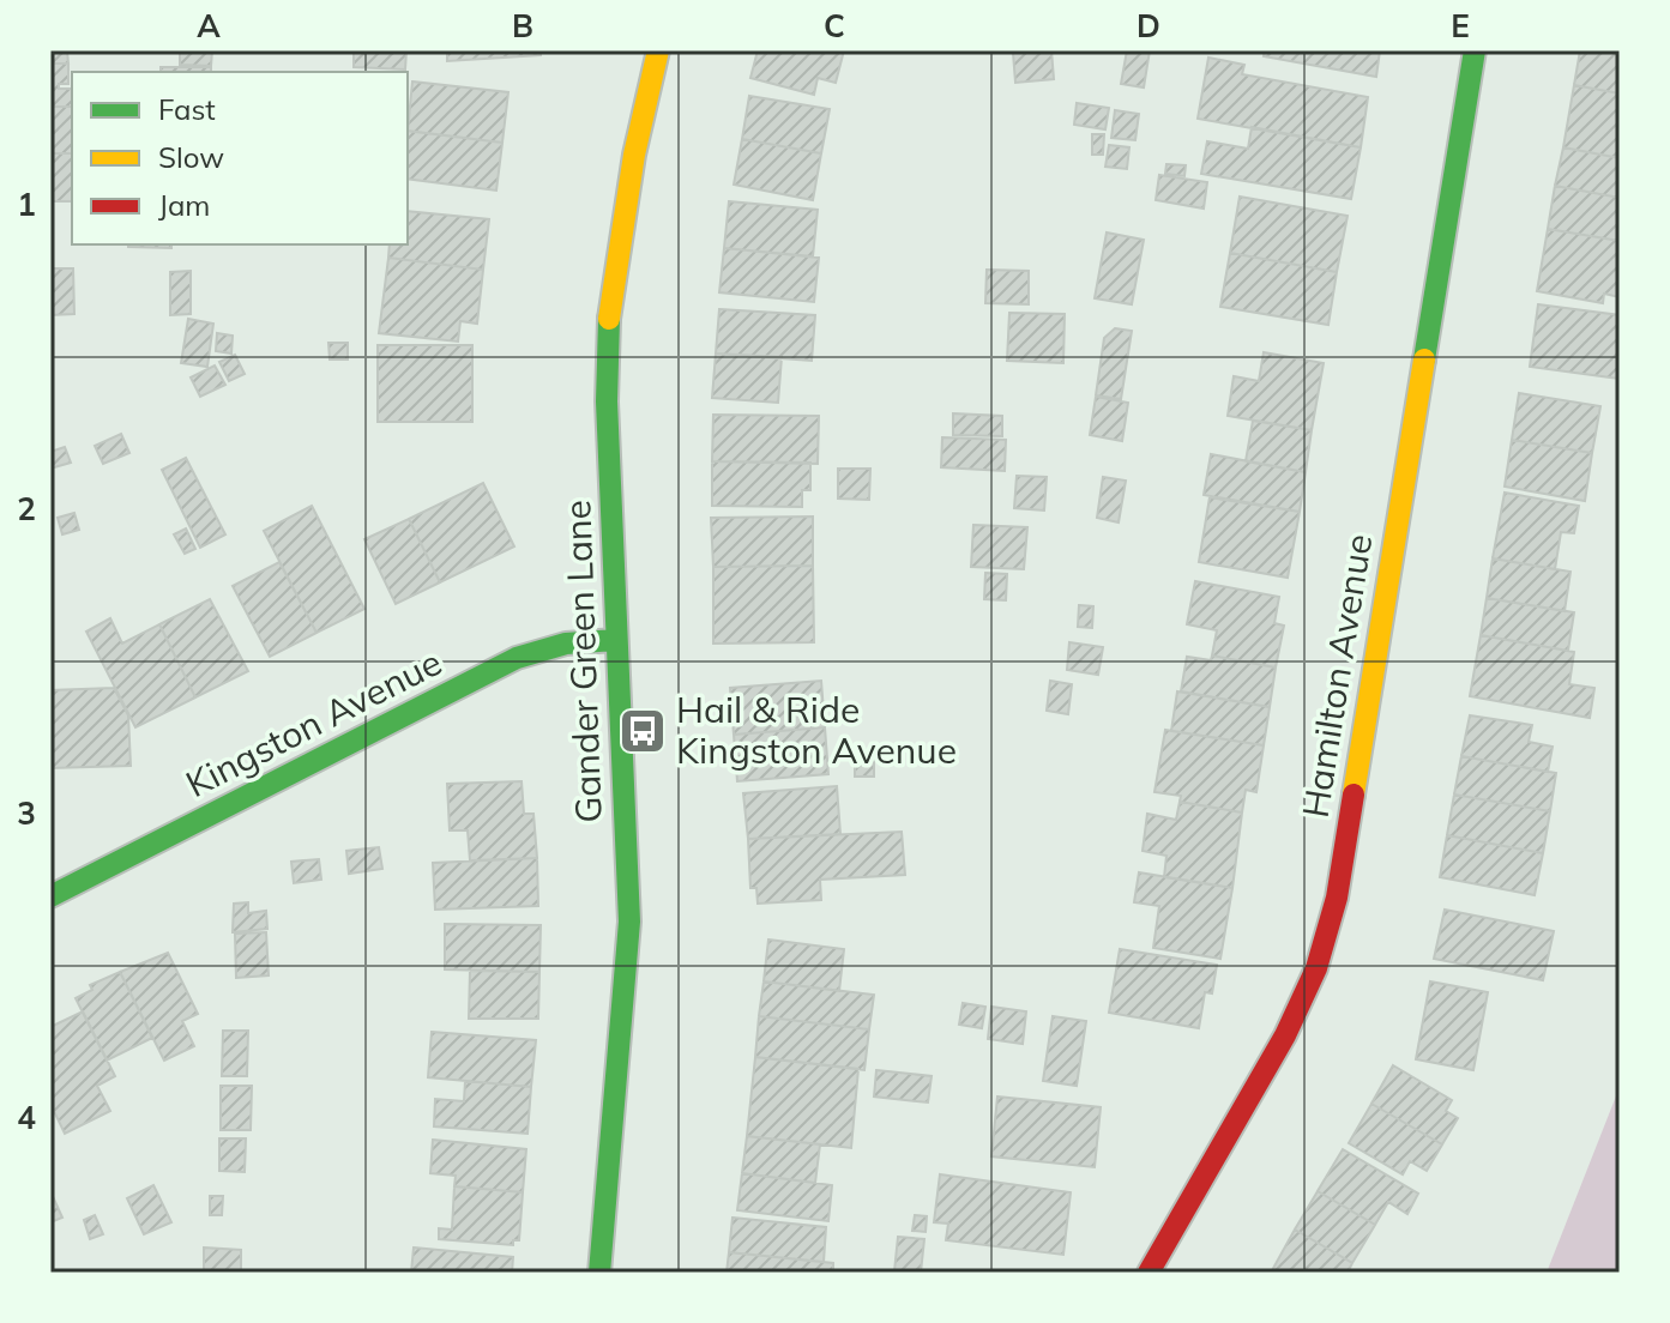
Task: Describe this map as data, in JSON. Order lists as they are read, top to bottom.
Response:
{
  "streets": {
    "street": ["Gander Green Lane", "Hamilton Avenue", "Kingston Avenue"]
  },
  "crossings": [
    ["Gander Green Lane", "Kingston Avenue"]
  ],
  "places": {
    "bus stop": ["Hail & Ride Kingston Avenue"]
  },
  "legend": ["Fast", "Slow", "Jam"],
  "grid": {
    "columns": [
      "A",
      "B",
      "C",
      "D",
      "E"
    ],
    "rows": [
      "1",
      "2",
      "3",
      "4"
    ]
  }
}
